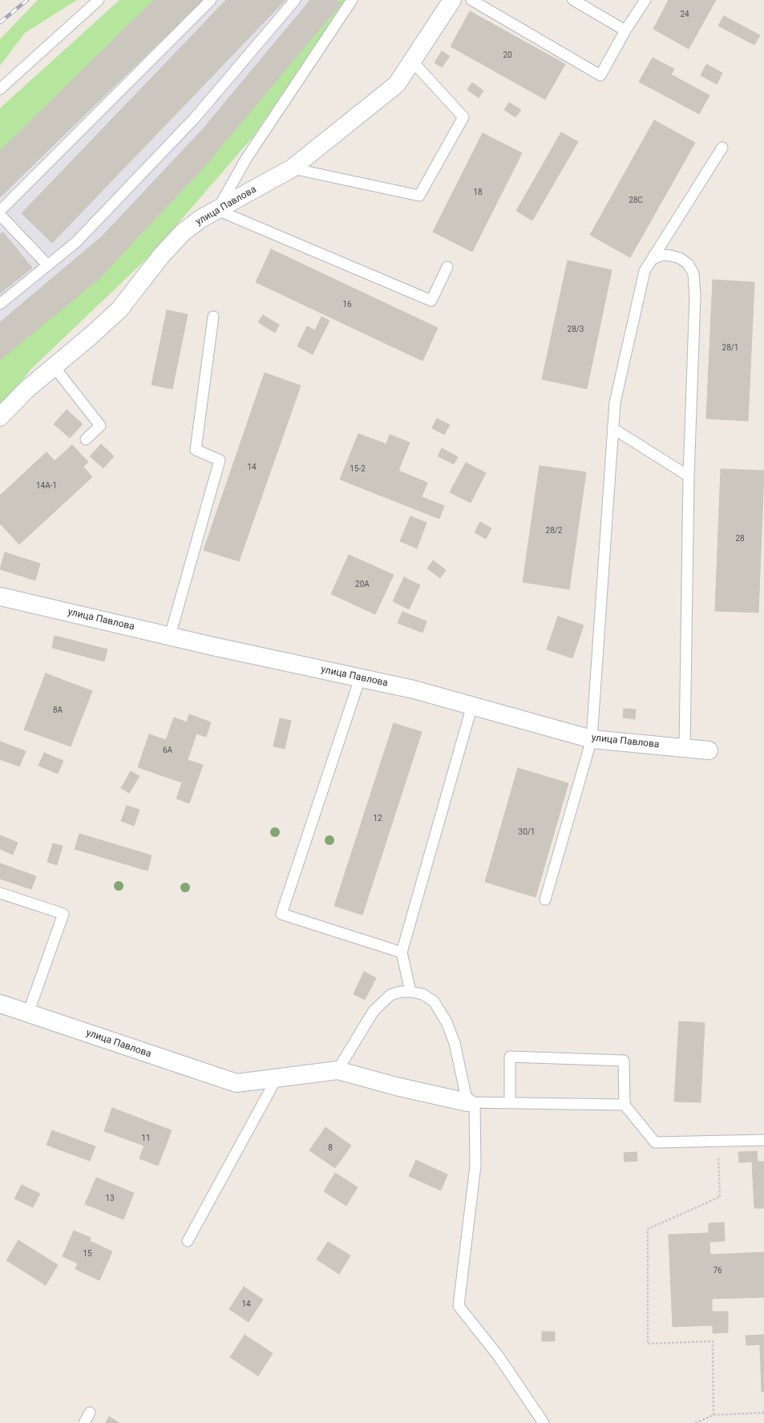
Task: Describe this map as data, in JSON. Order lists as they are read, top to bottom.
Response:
{
  "streets": {
    "street": ["улица Павлова"]
  },
  "house_numbers": [
    "24",
    "20",
    "18",
    "28С",
    "16",
    "28/3",
    "28/1",
    "14",
    "15-2",
    "14А-1",
    "28/2",
    "28",
    "20А",
    "8А",
    "6А",
    "12",
    "30/1",
    "11",
    "8",
    "13",
    "15",
    "76",
    "14"
  ]
}
